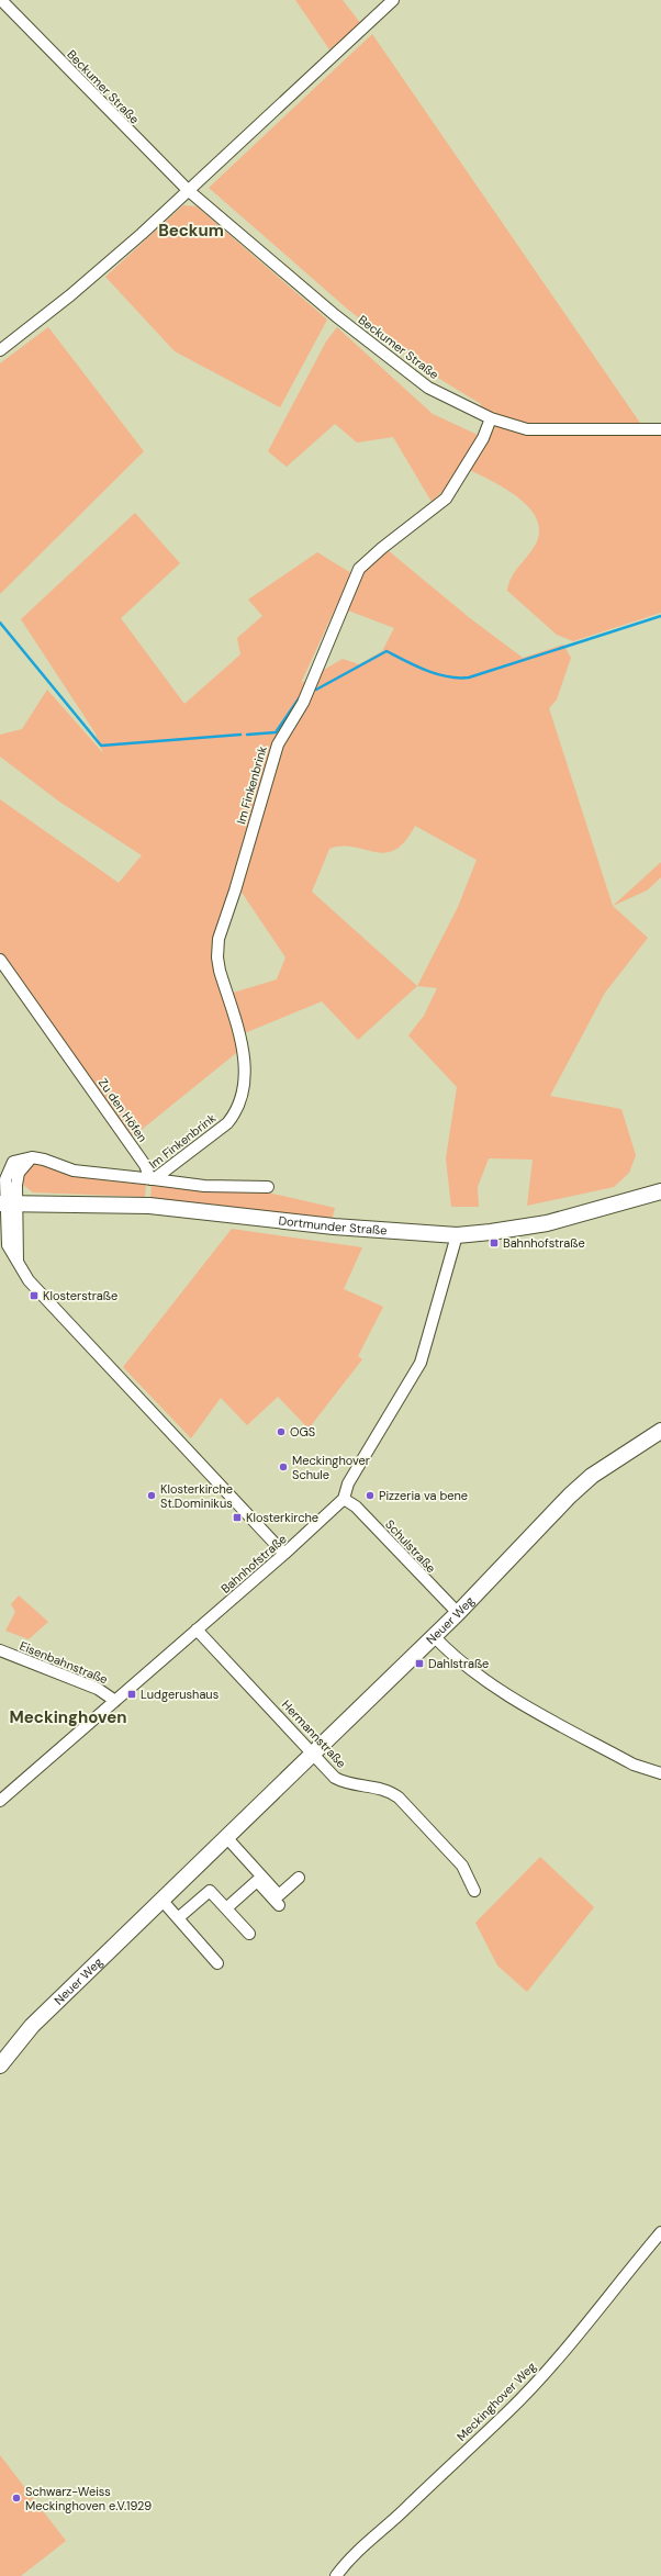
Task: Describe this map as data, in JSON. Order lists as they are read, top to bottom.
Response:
{
  "streets": {
    "street": [
      "Beckumer Straße",
      "Im Finkenbrink",
      "Zu den Höfen",
      "Dortmunder Straße",
      "Schulstraße",
      "Bahnhofstraße",
      "Neuer Weg",
      "Eisenbahnstraße",
      "Hermannstraße",
      "Meckinghover Weg"
    ]
  },
  "crossings": [
    ["Beckumer Straße", "Im Finkenbrink"],
    ["Im Finkenbrink", "Zu den Höfen"],
    ["Dortmunder Straße", "Bahnhofstraße"],
    ["Schulstraße", "Bahnhofstraße"],
    ["Schulstraße", "Neuer Weg"],
    ["Bahnhofstraße", "Eisenbahnstraße"],
    ["Bahnhofstraße", "Hermannstraße"],
    ["Neuer Weg", "Hermannstraße"]
  ],
  "districts": ["Beckum", "Meckinghoven"],
  "places": {
    "transit": [
      "Bahnhofstraße",
      "Klosterstraße",
      "Klosterkirche",
      "Dahlstraße",
      "Ludgerushaus"
    ],
    "other": [
      "OGS",
      "Meckinghover Schule",
      "Klosterkirche St.Dominikus",
      "Pizzeria va bene",
      "Schwarz-Weiss Meckinghoven e.V.1929"
    ]
  }
}
